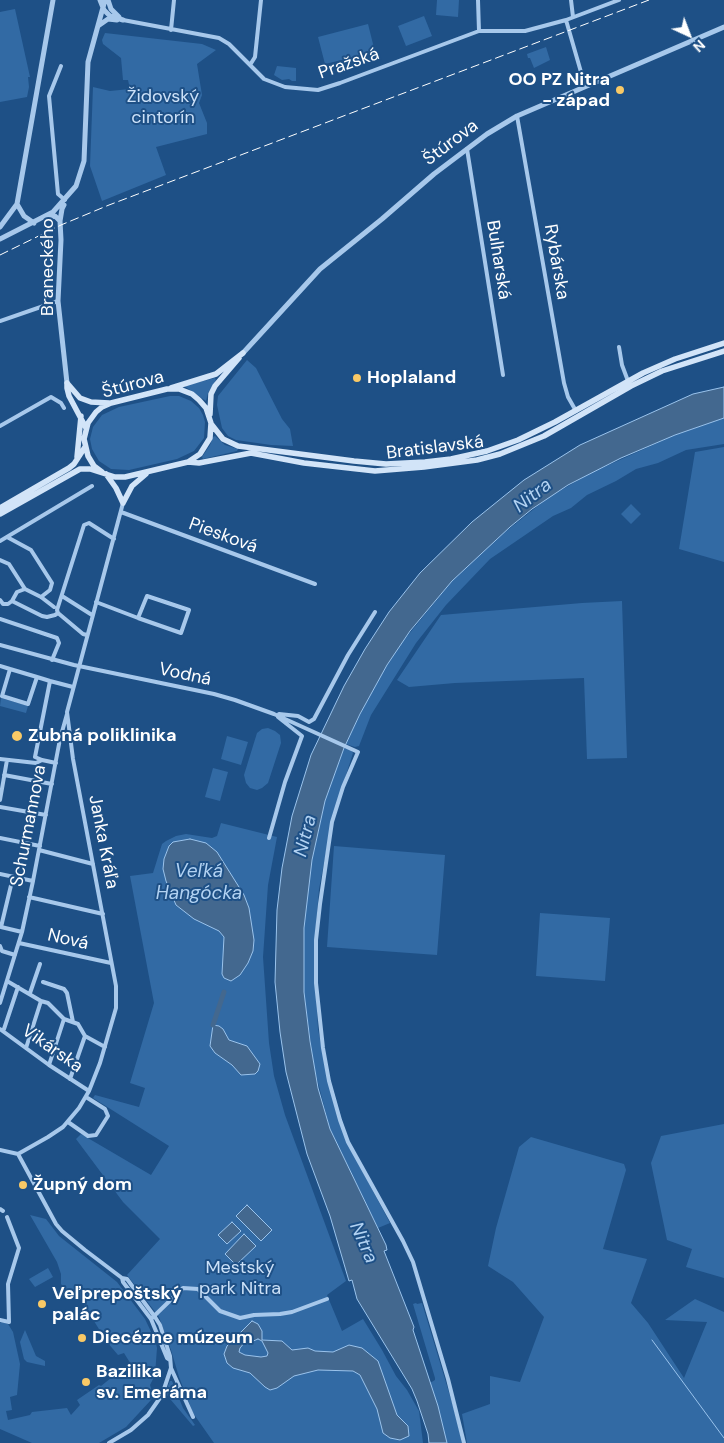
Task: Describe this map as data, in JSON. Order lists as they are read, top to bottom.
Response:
{
  "streets": {
    "main road": ["Štúrova", "Bratislavská"],
    "street": [
      "Pražská",
      "Bulharská",
      "Rybárska",
      "Braneckého",
      "Piesková",
      "Vodná",
      "Schurmannova",
      "Janka Kráľa",
      "Nová",
      "Vikárska"
    ]
  },
  "crossings": [
    ["Štúrova", "Bulharská"],
    ["Štúrova", "Rybárska"],
    ["Štúrova", "Bratislavská"],
    ["Rybárska", "Bratislavská"],
    ["Piesková", "Janka Kráľa"],
    ["Vodná", "Janka Kráľa"],
    ["Schurmannova", "Janka Kráľa"],
    ["Schurmannova", "Nová"],
    ["Janka Kráľa", "Nová"],
    ["Janka Kráľa", "Vikárska"]
  ],
  "water": ["Nitra", "Veľká Hangócka"],
  "parks": ["Židovský cintorín", "Mestský park Nitra"],
  "places": [
    "OO PZ Nitra - západ",
    "Hoplaland",
    "Zubná poliklinika",
    "Župný dom",
    "Veľprepoštský palác",
    "Diecézne múzeum",
    "Bazilika sv. Emeráma"
  ],
  "north": "bottom right"
}
